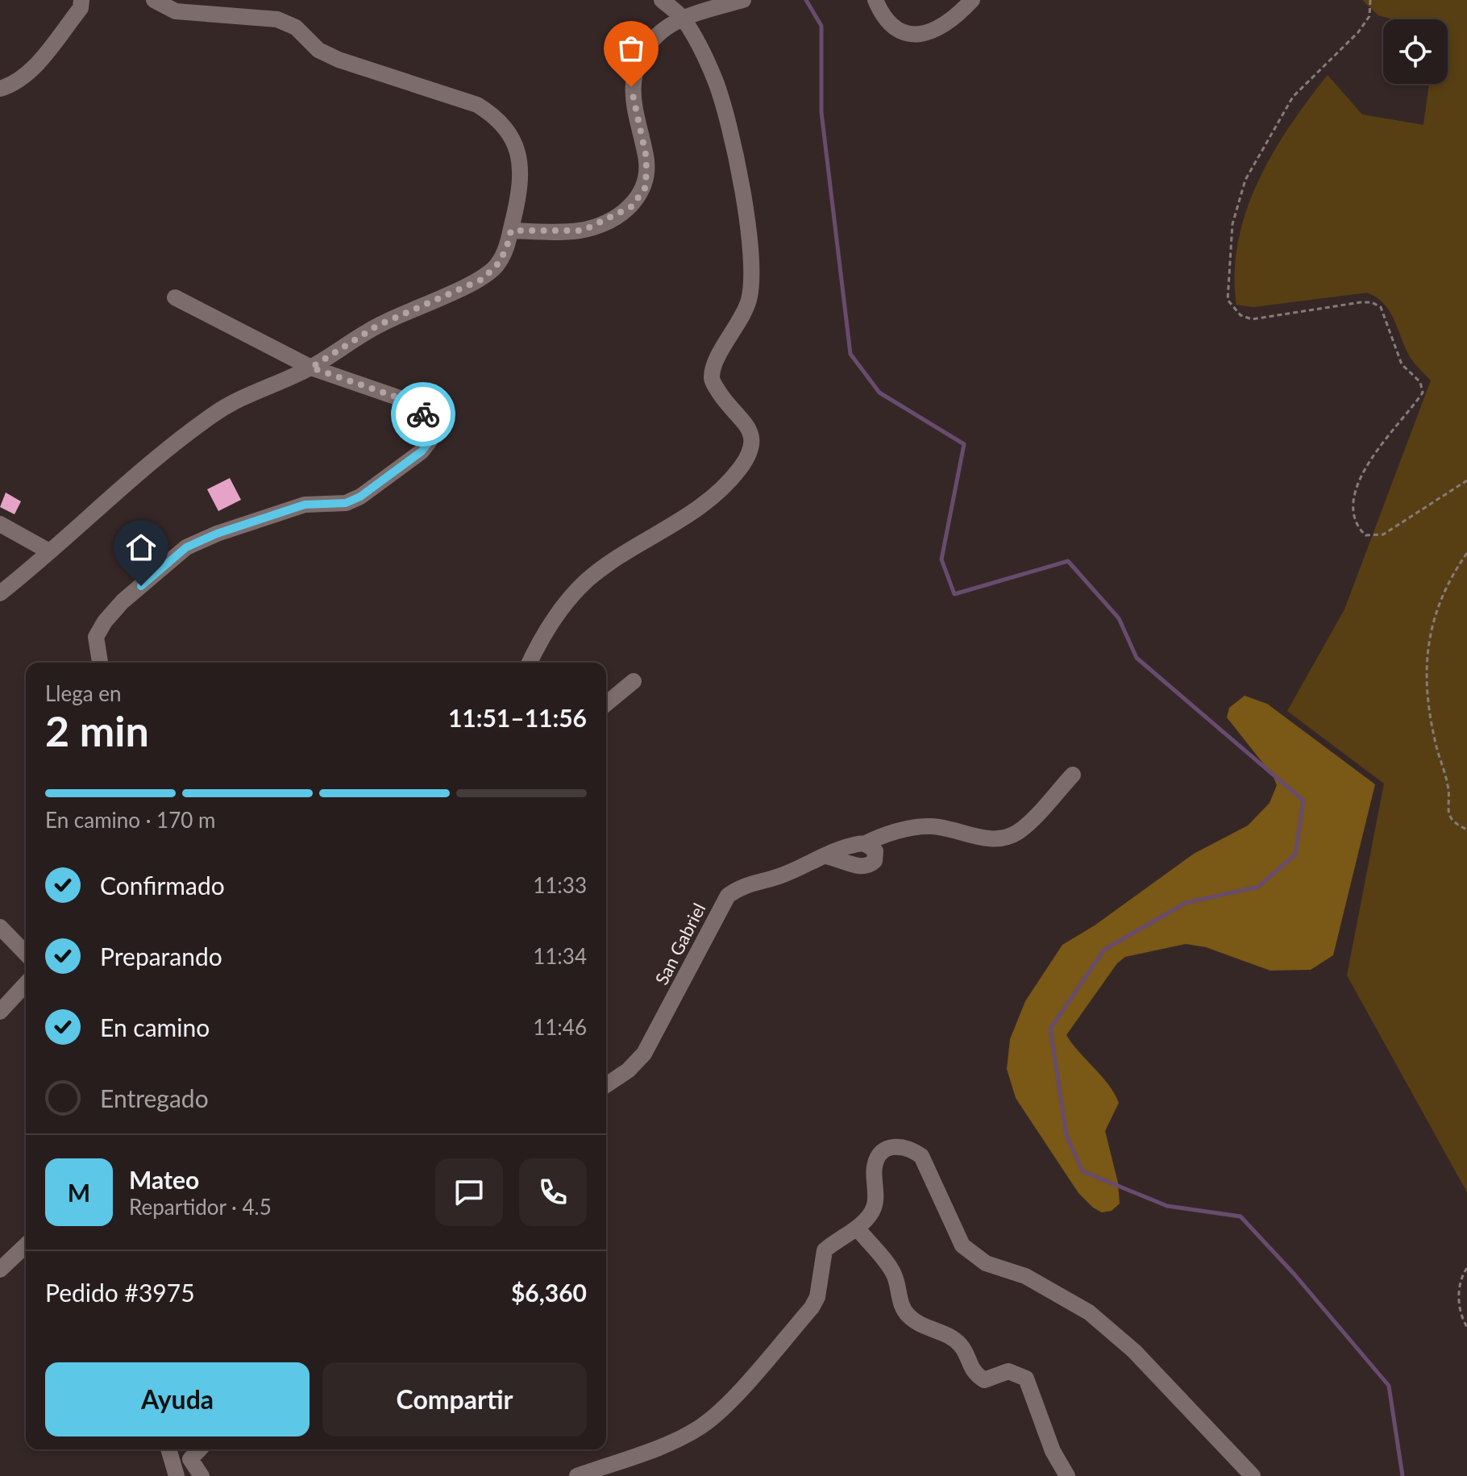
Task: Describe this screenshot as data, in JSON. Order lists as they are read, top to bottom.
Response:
{
  "streets": {
    "street": ["San Gabriel"]
  },
  "page": {
    "heading": ["2 min", "Llega en", "11:51–11:56"],
    "panel": [
      "Mateo",
      "Repartidor · 4.5",
      "Pedido #3975",
      "$6,360"
    ],
    "bar": "En camino · 170 m",
    "list": [
      ["Confirmado", "11:33"],
      ["Preparando", "11:34"],
      ["En camino", "11:46"],
      "Entregado"
    ],
    "round": "M",
    "buttons": ["Ayuda", "Compartir"]
  }
}
